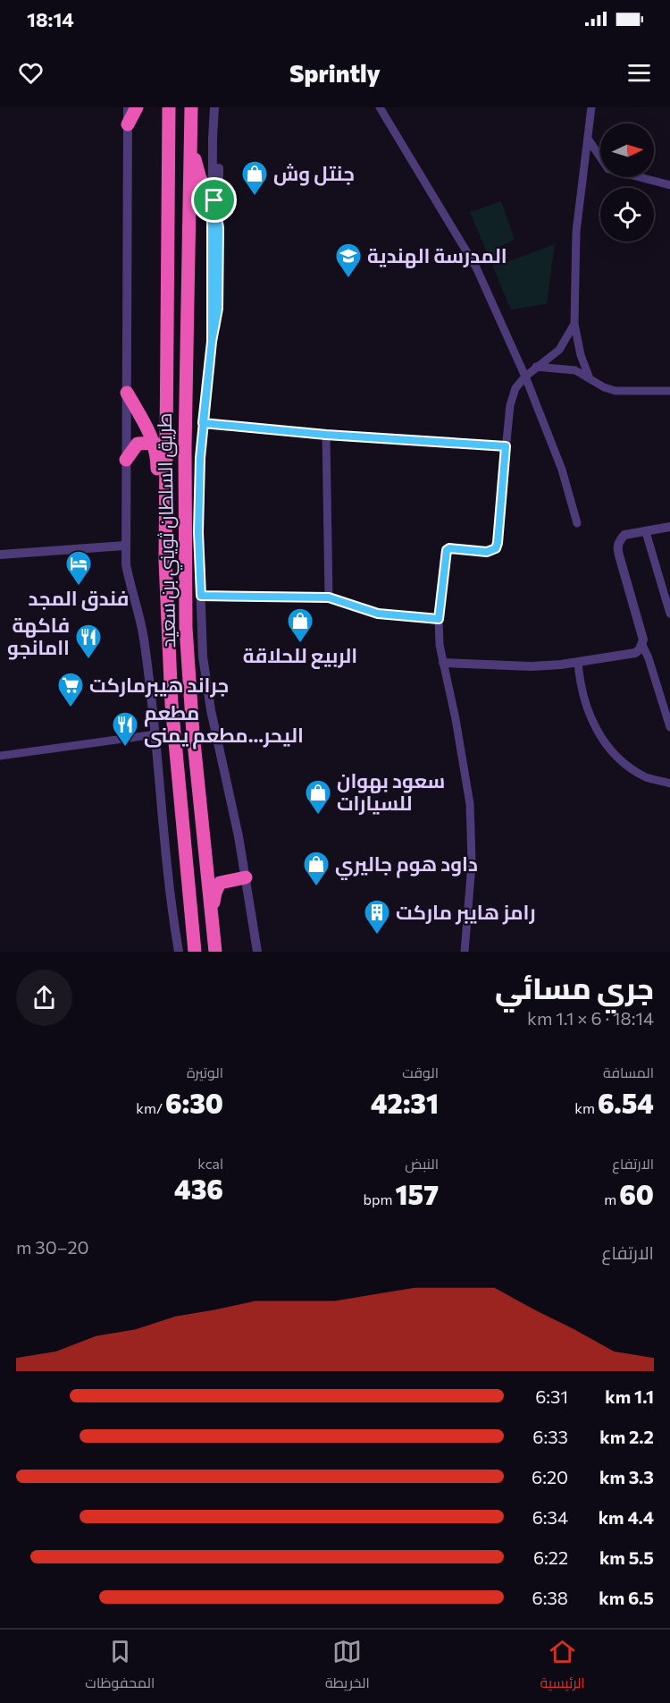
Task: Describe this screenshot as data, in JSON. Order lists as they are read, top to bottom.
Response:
{
  "streets": {
    "highway": ["طريق السلطان ثويني بن سعيد"]
  },
  "places": {
    "shop": [
      "جنتل وش",
      "الربيع للحلاقة",
      "سعود بهوان للسيارات",
      "داود هوم جاليري"
    ],
    "school or university": ["المدرسة الهندية"],
    "hotel": ["فندق المجد"],
    "restaurant": ["فاكه‍ة اامانجو", "مطعم اليحر...مطعم يمنى"],
    "supermarket": ["جراند ه‍يبرماركت"],
    "building": ["رامز هايبر ماركت"]
  },
  "north": "right",
  "page": {
    "status": "18:14",
    "header": "Sprintly",
    "heading": ["جري مسائي", "18:14 · 6 × 1.1 km"],
    "stats": [
      ["المسافة", "6.54 km"],
      ["الوقت", "42:31"],
      ["الوتيرة", "6:30 /km"],
      ["الارتفاع", "60 m"],
      ["النبض", "157 bpm"],
      ["kcal", "436"]
    ],
    "chart": ["الارتفاع", "20–30 m"],
    "list": [
      {
        "name": "1.1 km",
        "note": "6:31"
      },
      {
        "name": "2.2 km",
        "note": "6:33"
      },
      {
        "name": "3.3 km",
        "note": "6:20"
      },
      {
        "name": "4.4 km",
        "note": "6:34"
      },
      {
        "name": "5.5 km",
        "note": "6:22"
      },
      {
        "name": "6.5 km",
        "note": "6:38"
      }
    ],
    "tabs": ["الرئيسية", "الخريطة", "المحفوظات"]
  }
}
